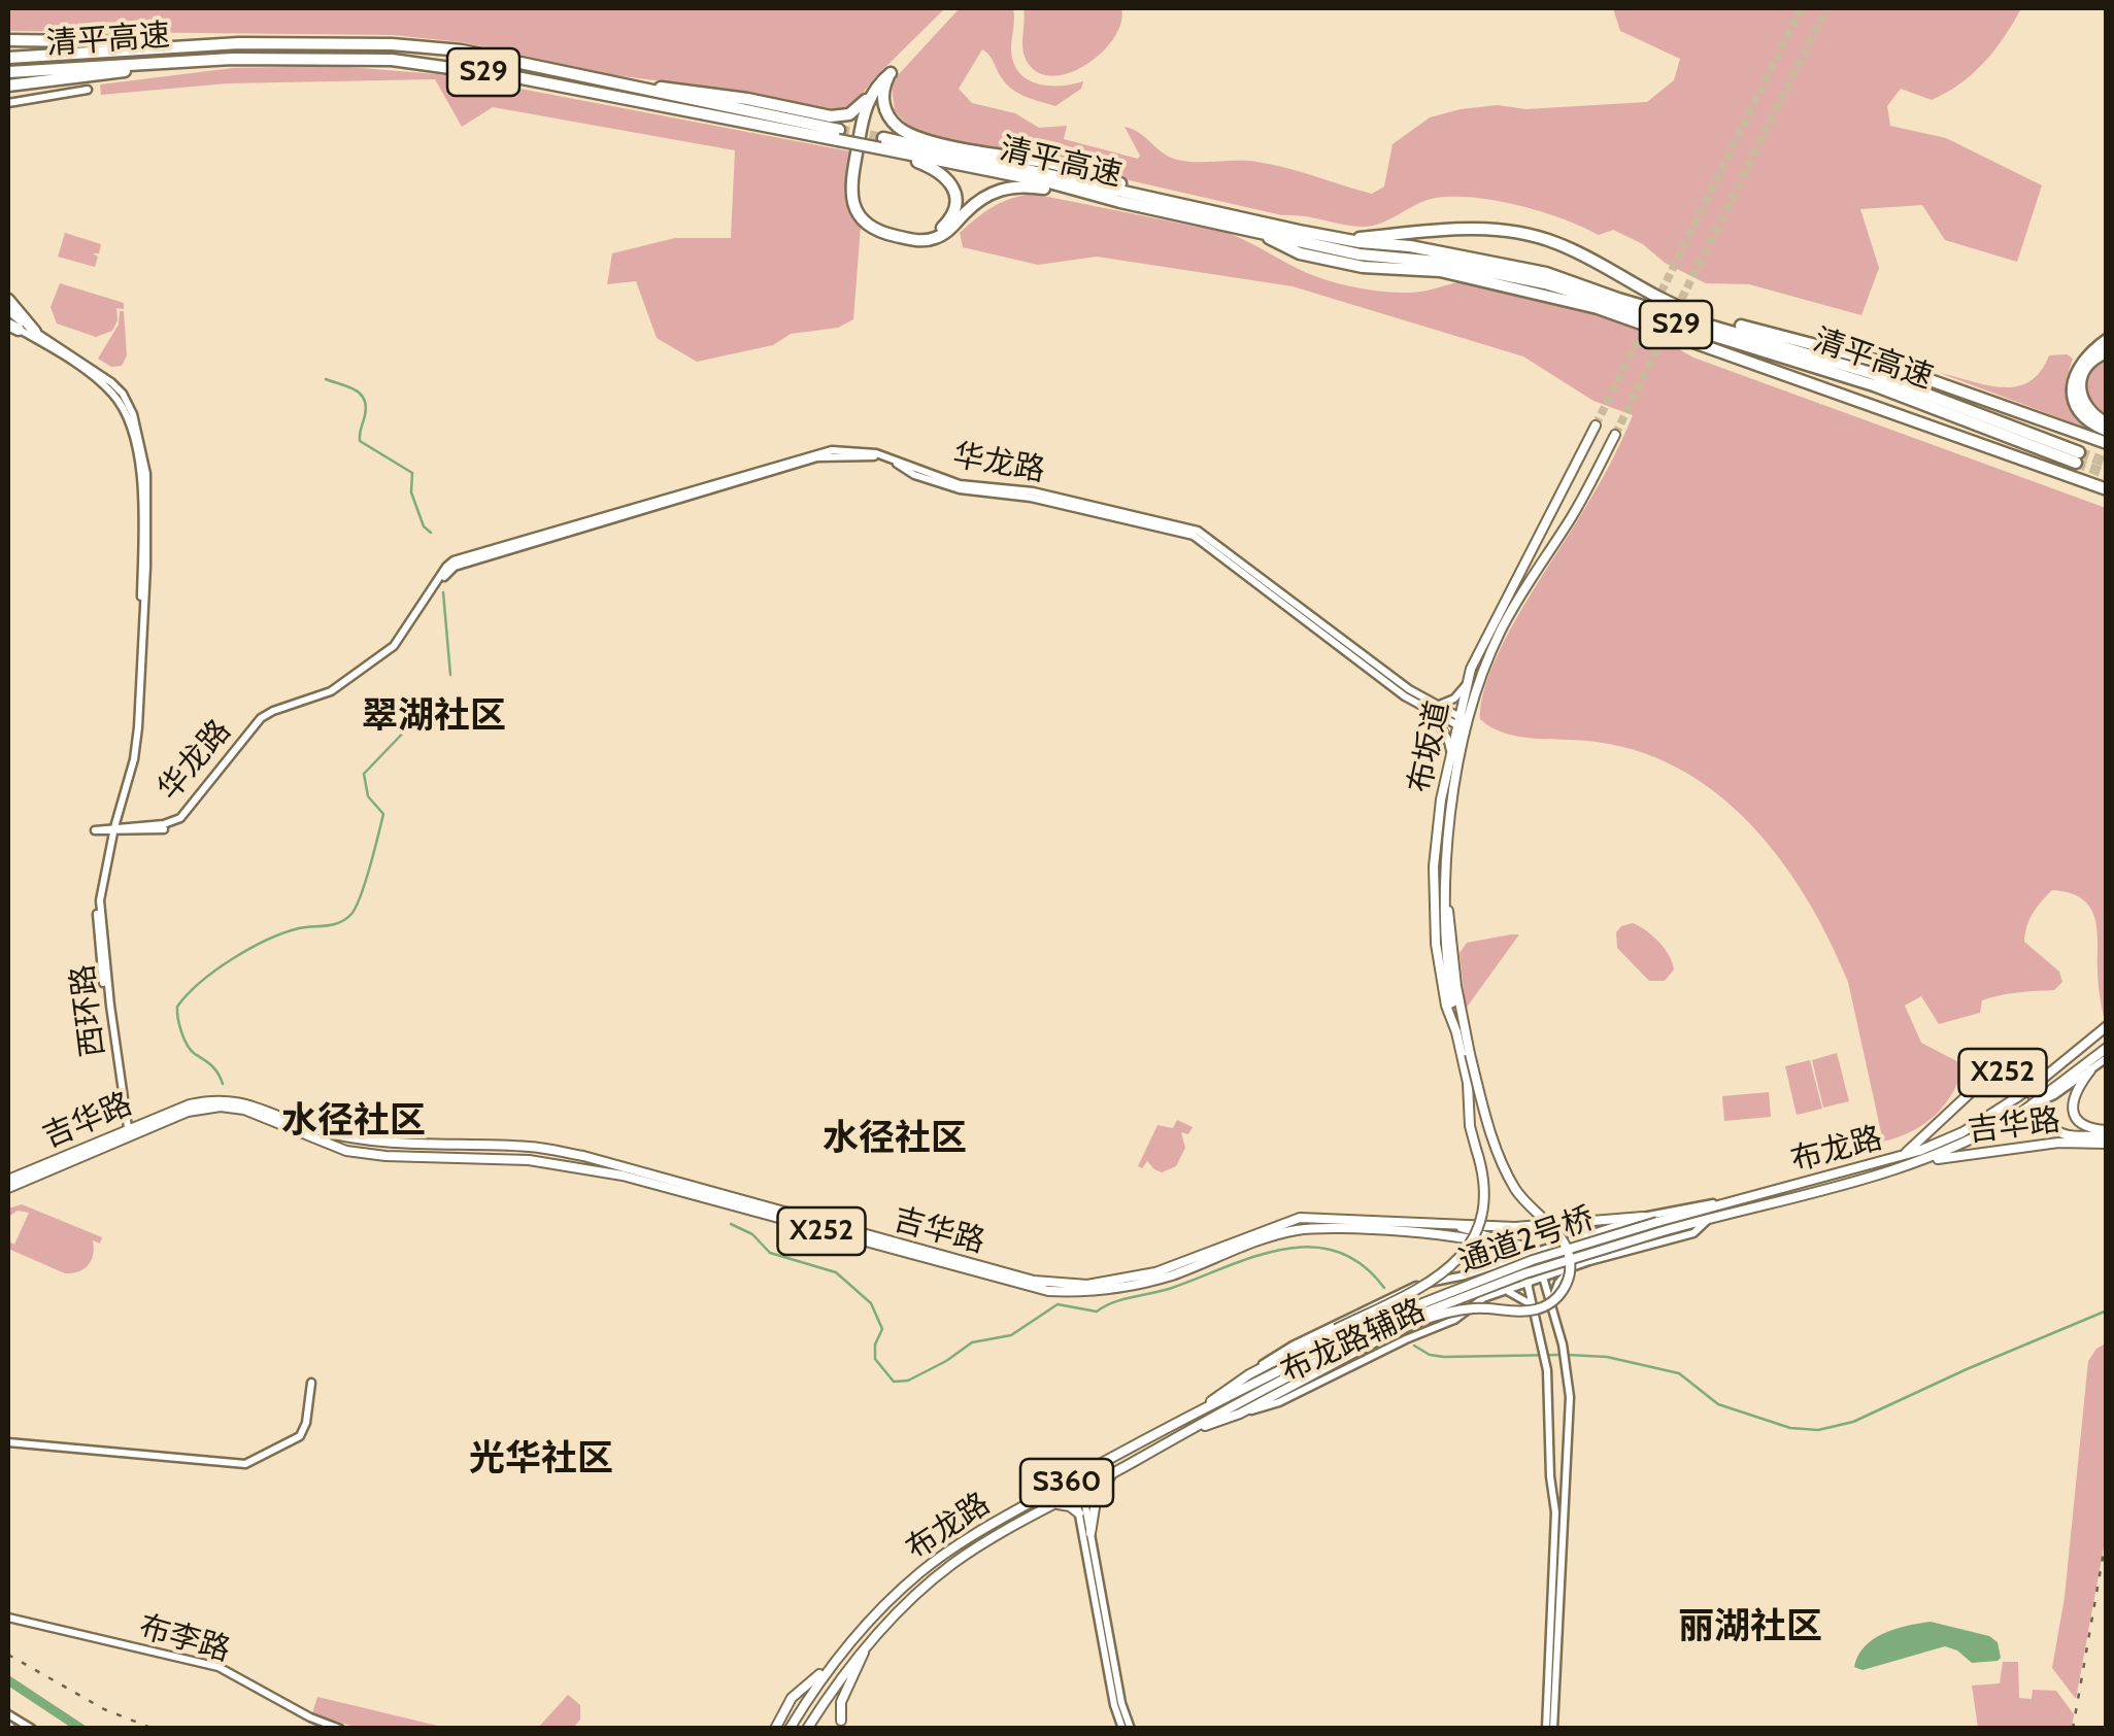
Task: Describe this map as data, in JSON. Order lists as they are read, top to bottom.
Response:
{
  "streets": {
    "highway": ["清平高速", "S29"],
    "main road": [
      "布坂道",
      "X252",
      "吉华路",
      "布龙路",
      "通道2号桥",
      "S360"
    ],
    "street": [
      "华龙路",
      "西环路",
      "布龙路辅路",
      "布李路"
    ]
  },
  "crossings": [
    ["华龙路", "西环路"],
    ["布坂道", "布龙路"],
    ["布坂道", "布龙路辅路"],
    ["西环路", "吉华路"],
    ["吉华路", "布龙路"],
    ["吉华路", "布龙路辅路"],
    ["吉华路", "S360"],
    ["布龙路", "通道2号桥"],
    ["布龙路", "布龙路辅路"],
    ["布龙路", "S360"]
  ],
  "districts": [
    "翠湖社区",
    "水径社区",
    "水径社区",
    "光华社区",
    "丽湖社区"
  ]
}
